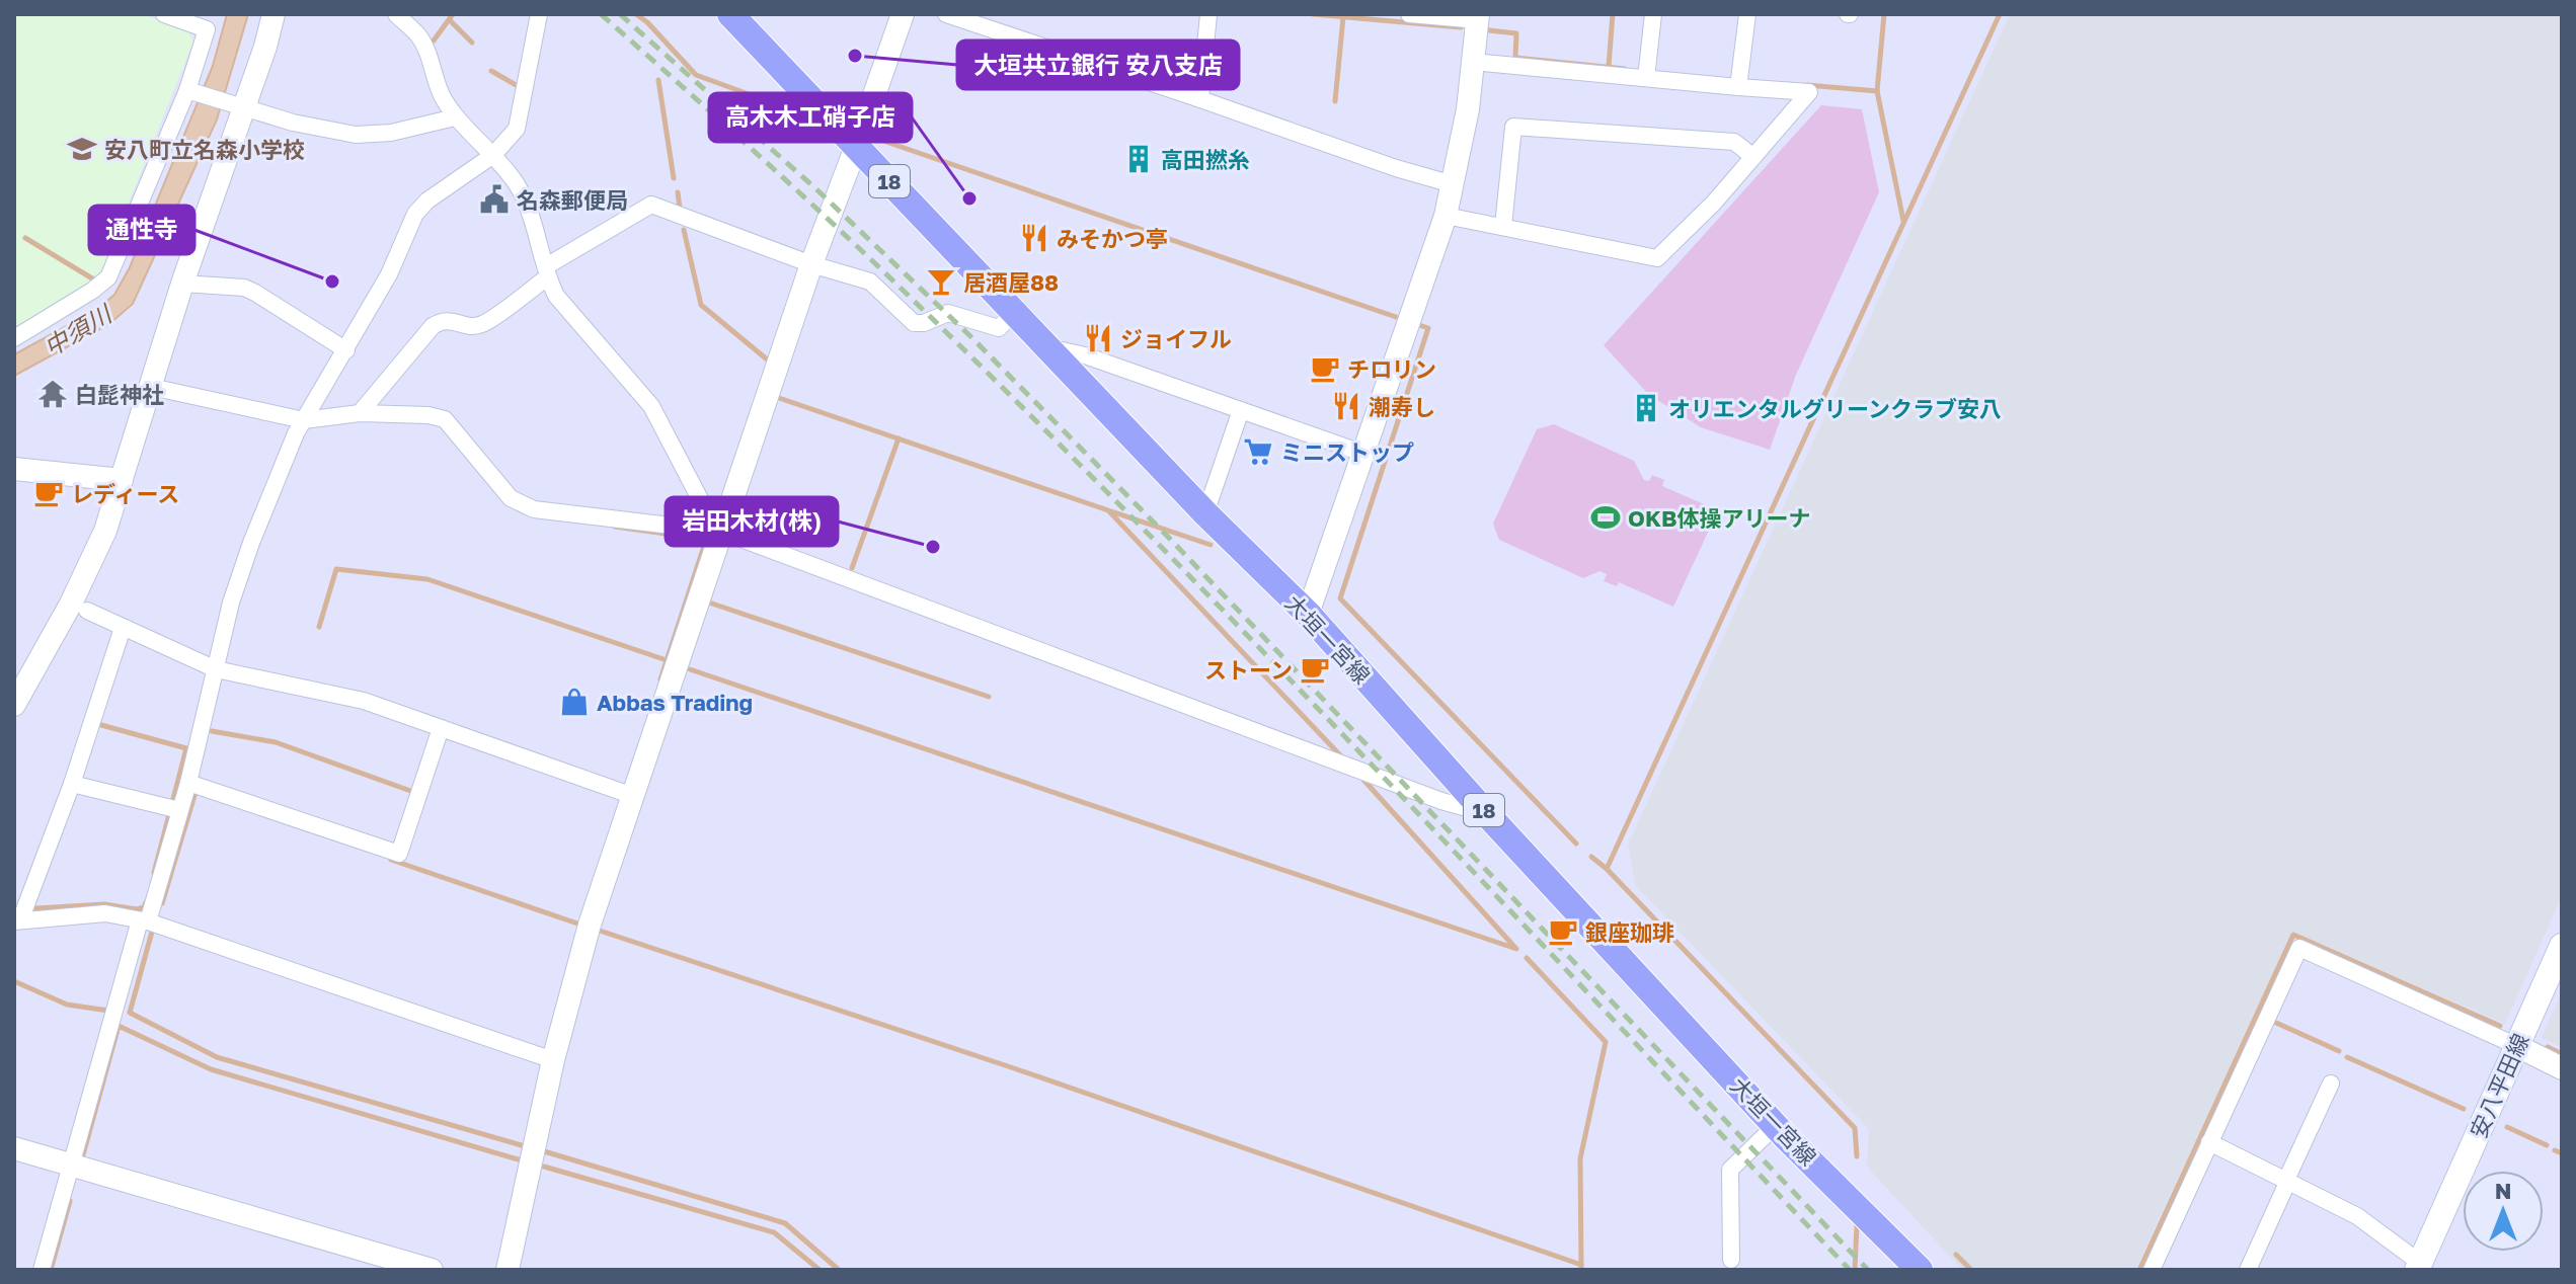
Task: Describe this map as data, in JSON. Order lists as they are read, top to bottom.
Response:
{
  "streets": {
    "main road": ["18", "大垣一宮線", "安八平田線"]
  },
  "water": ["中須川"],
  "places": {
    "other": [
      "大垣共立銀行 安八支店",
      "高木木工硝子店",
      "通性寺",
      "岩田木材(株)"
    ],
    "school or university": ["安八町立名森小学校"],
    "building": ["高田撚糸", "オリエンタルグリーンクラブ安八"],
    "public building": ["名森郵便局"],
    "restaurant": ["みそかつ亭", "ジョイフル", "潮寿し"],
    "bar": ["居酒屋88"],
    "cafe": [
      "チロリン",
      "レディース",
      "ストーン",
      "銀座珈琲"
    ],
    "temple": ["白髭神社"],
    "supermarket": ["ミニストップ"],
    "sports": ["OKB体操アリーナ"],
    "shop": ["Abbas Trading"]
  },
  "north": "top"
}
